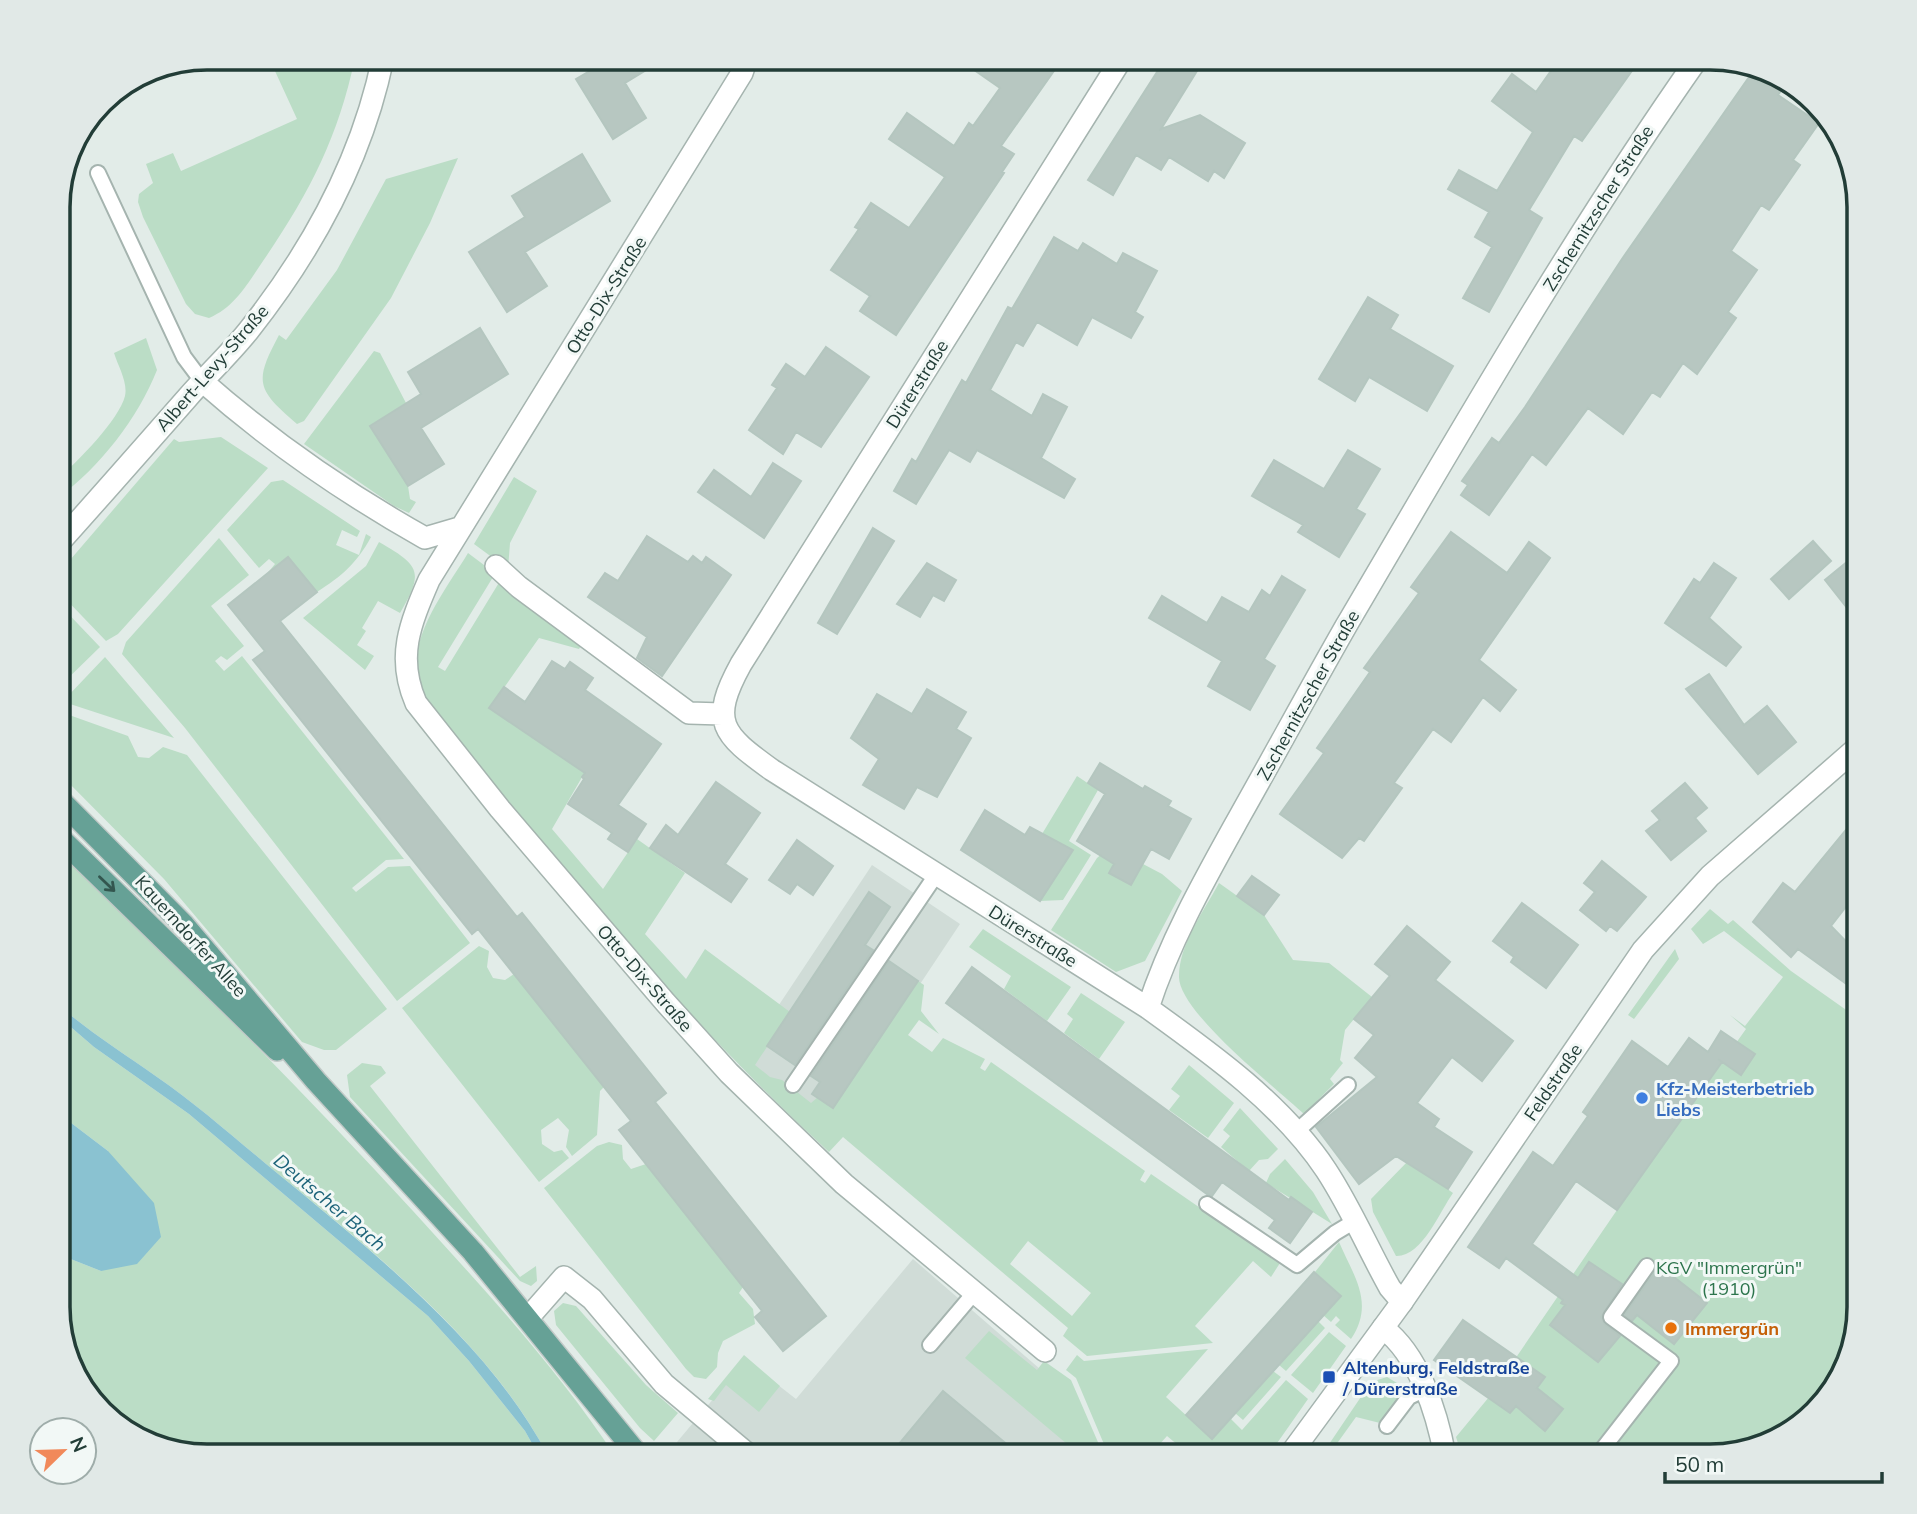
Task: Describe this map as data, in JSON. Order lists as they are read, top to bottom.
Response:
{
  "streets": {
    "main road": ["Kauerndorfer Allee"],
    "street": [
      "Zschernitzscher Straße",
      "Otto-Dix-Straße",
      "Albert-Levy-Straße",
      "Dürerstraße",
      "Feldstraße"
    ]
  },
  "crossings": [
    ["Zschernitzscher Straße", "Dürerstraße"]
  ],
  "water": ["Deutscher Bach"],
  "parks": ["KGV \"Immergrün\" (1910)"],
  "places": {
    "other": ["Kfz-Meisterbetrieb Liebs", "Immergrün"],
    "transit": ["Altenburg, Feldstraße / Dürerstraße"]
  },
  "scale_bar": "50 m",
  "north": "top right"
}
